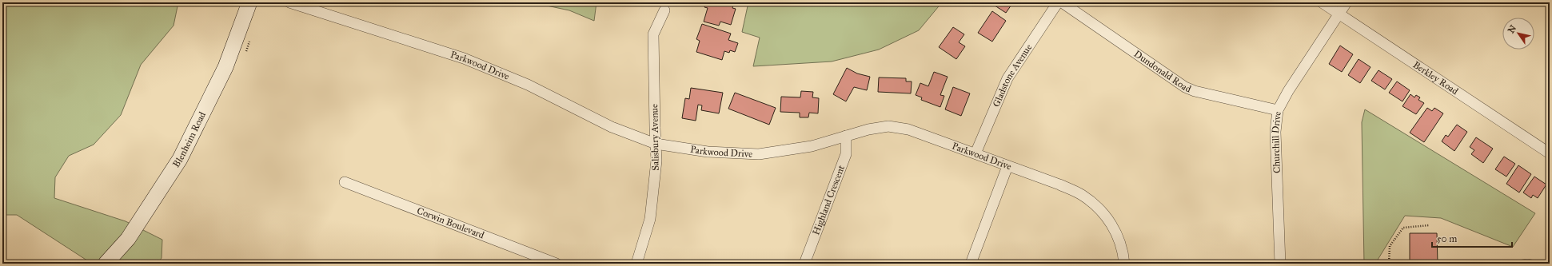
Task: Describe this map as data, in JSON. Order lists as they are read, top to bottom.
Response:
{
  "streets": {
    "main road": ["Blenheim Road"],
    "street": [
      "Parkwood Drive",
      "Dundonald Road",
      "Gladstone Avenue",
      "Berkley Road",
      "Salisbury Avenue",
      "Churchill Drive",
      "Highland Crescent",
      "Corwin Boulevard"
    ]
  },
  "crossings": [
    ["Parkwood Drive", "Gladstone Avenue"],
    ["Parkwood Drive", "Salisbury Avenue"],
    ["Parkwood Drive", "Highland Crescent"],
    ["Dundonald Road", "Churchill Drive"],
    ["Berkley Road", "Churchill Drive"]
  ],
  "scale_bar": "50 m",
  "north": "top left"
}
